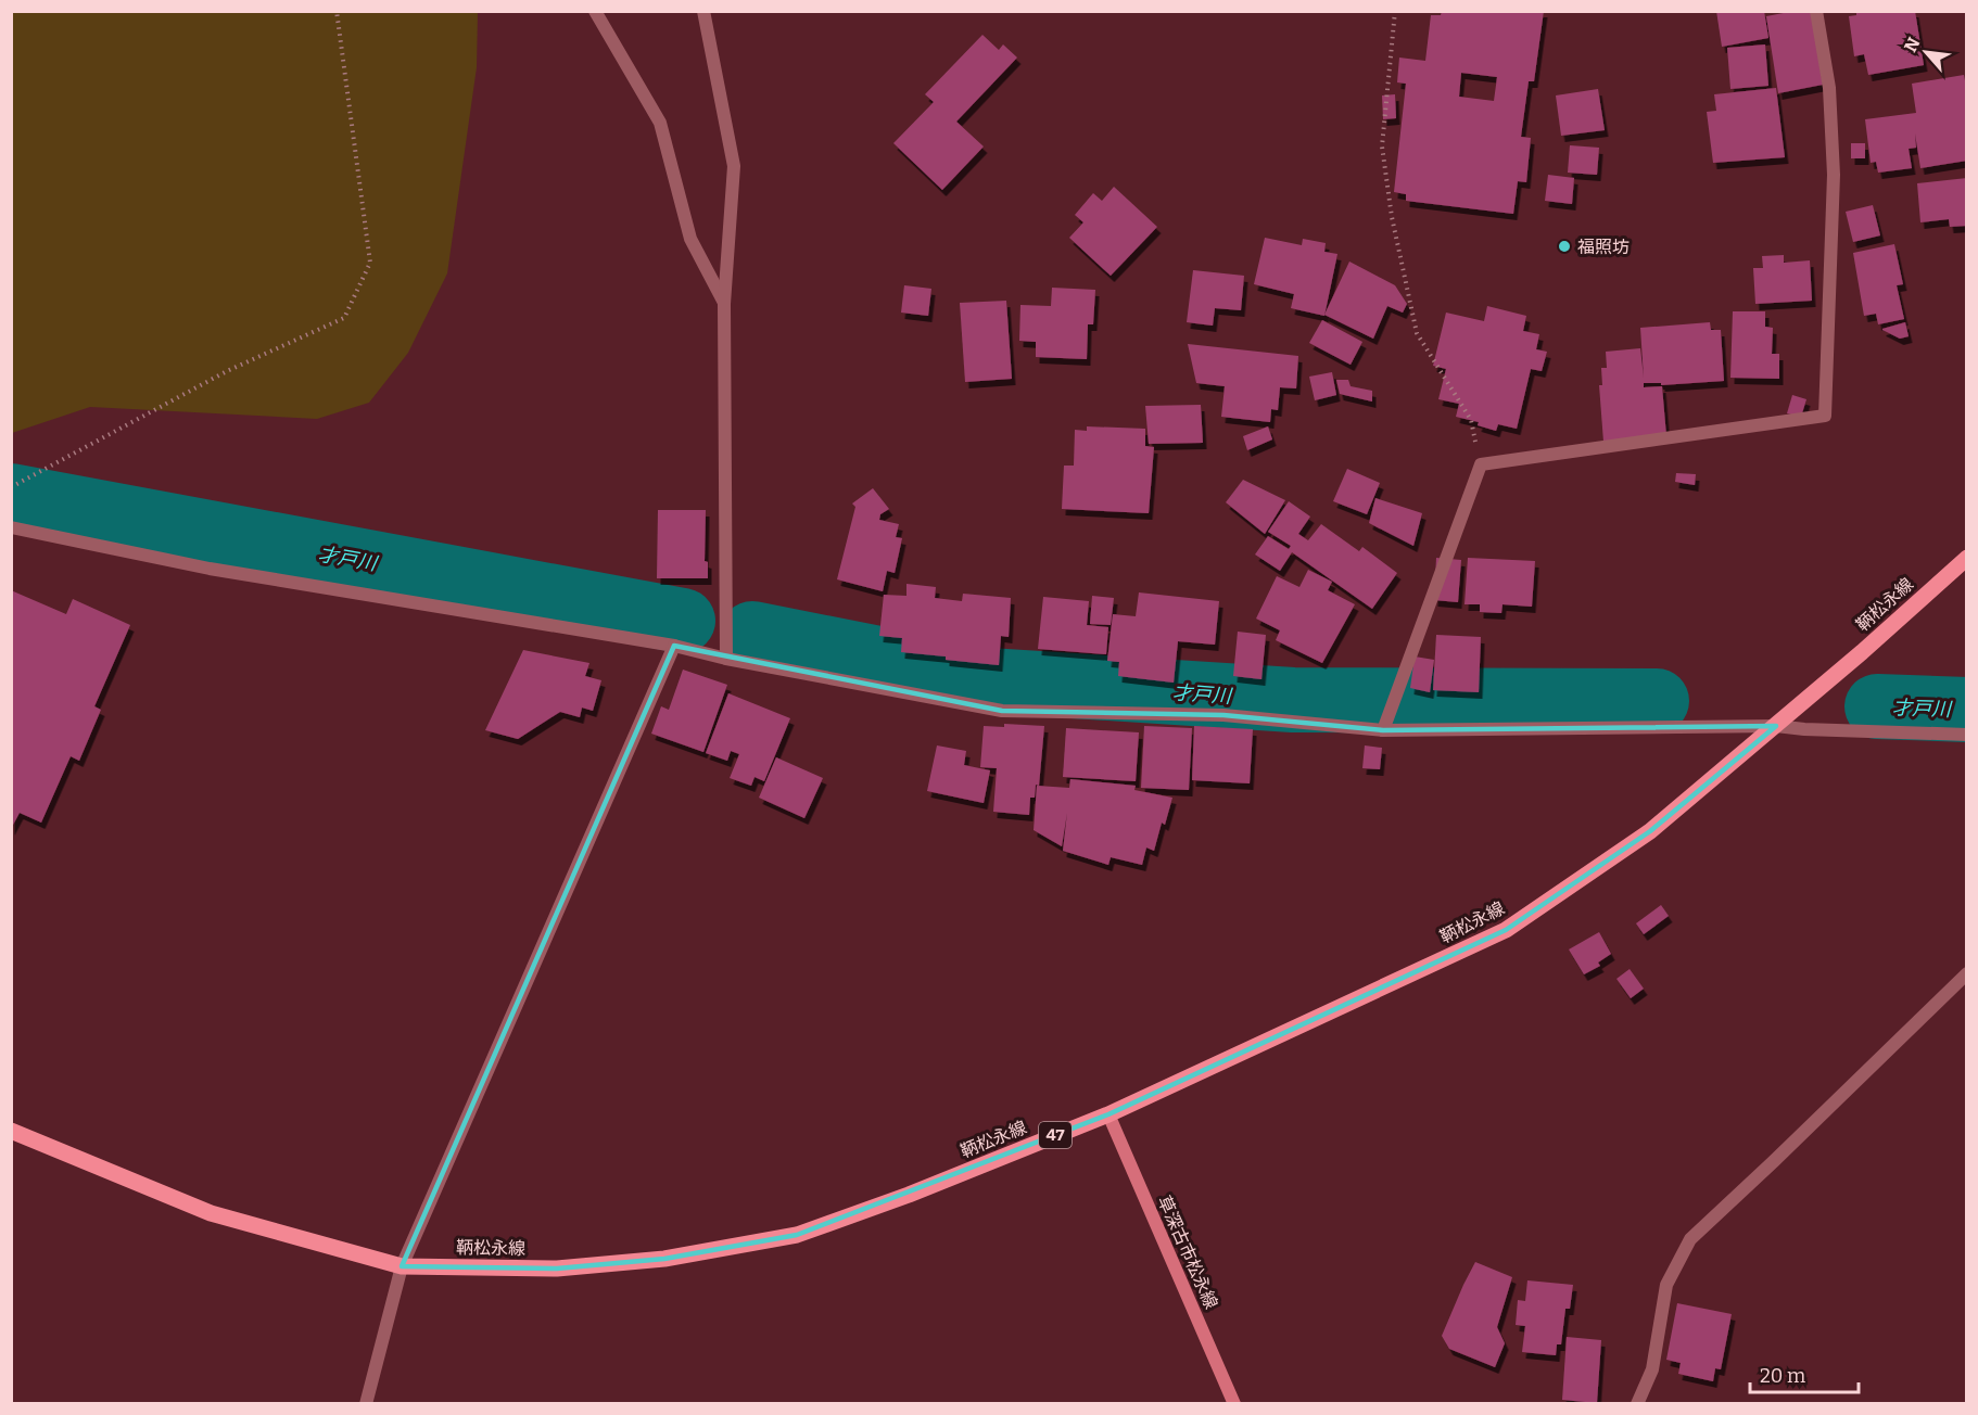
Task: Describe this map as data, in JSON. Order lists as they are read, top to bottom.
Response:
{
  "streets": {
    "main road": ["鞆松永線", "47", "草深古市松永線"]
  },
  "crossings": [
    ["鞆松永線", "草深古市松永線"]
  ],
  "water": ["才戸川"],
  "places": ["福照坊"],
  "scale_bar": "20 m",
  "north": "top left"
}
